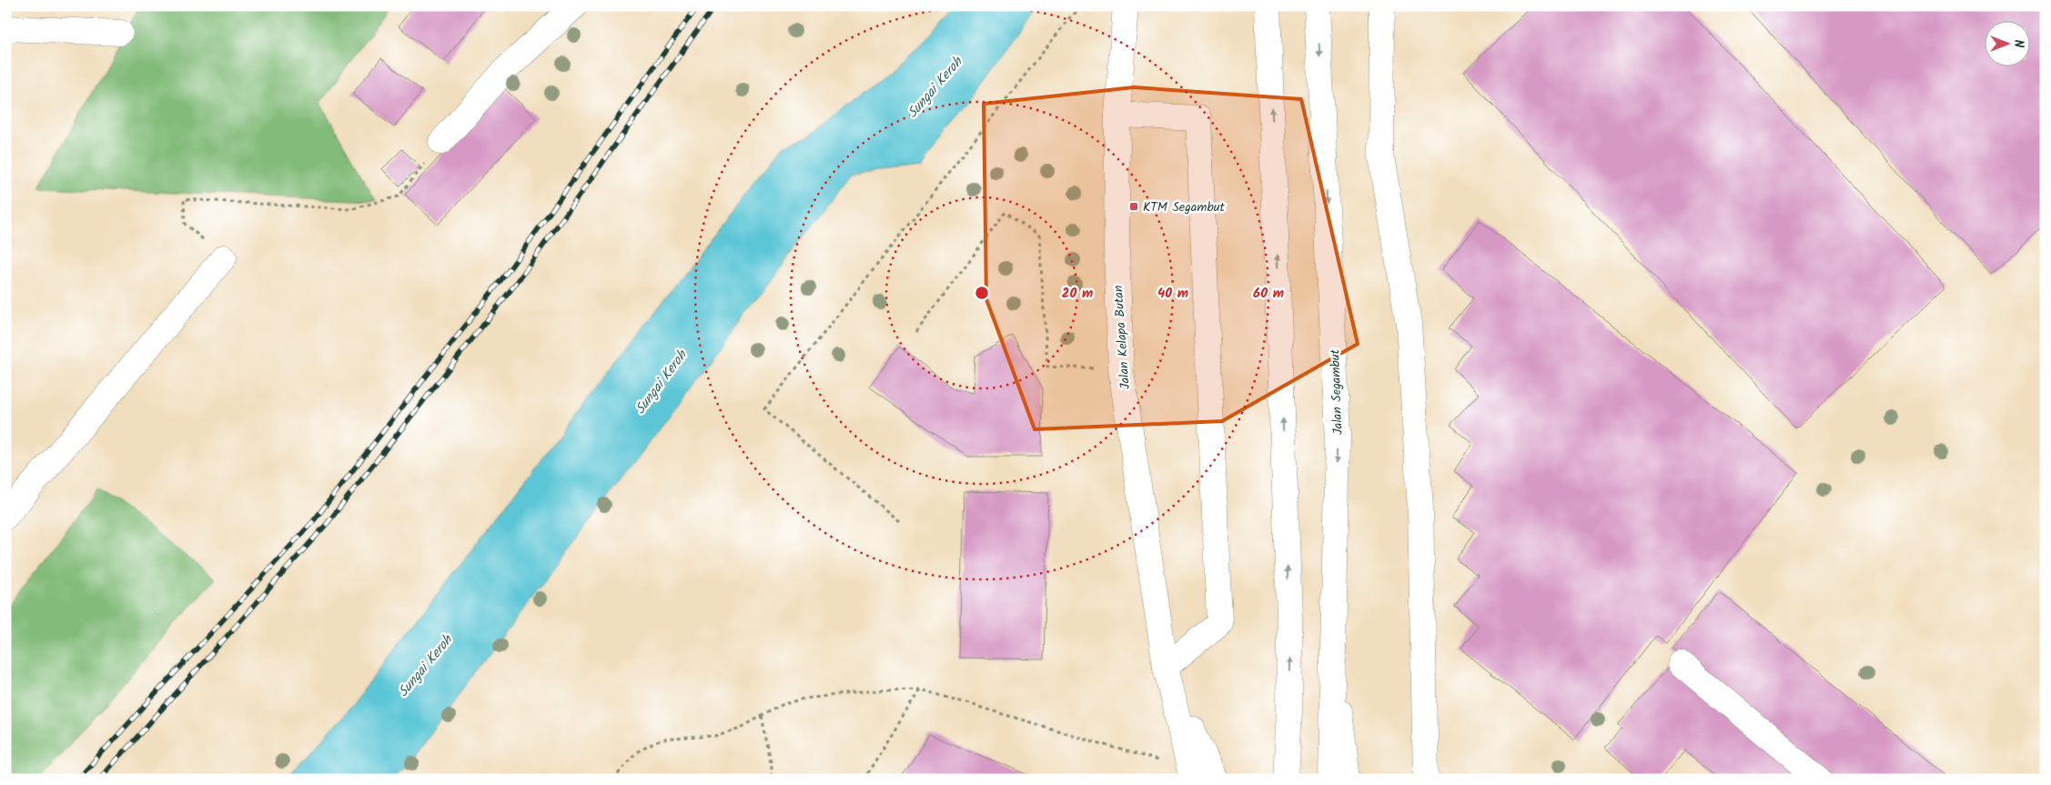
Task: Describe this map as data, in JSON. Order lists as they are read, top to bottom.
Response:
{
  "streets": {
    "main road": ["Jalan Kelapa Butan", "Jalan Segambut"]
  },
  "water": ["Sungai Keroh"],
  "places": {
    "transit": ["KTM Segambut"]
  },
  "north": "right",
  "rings": ["20 m", "40 m", "60 m"]
}
